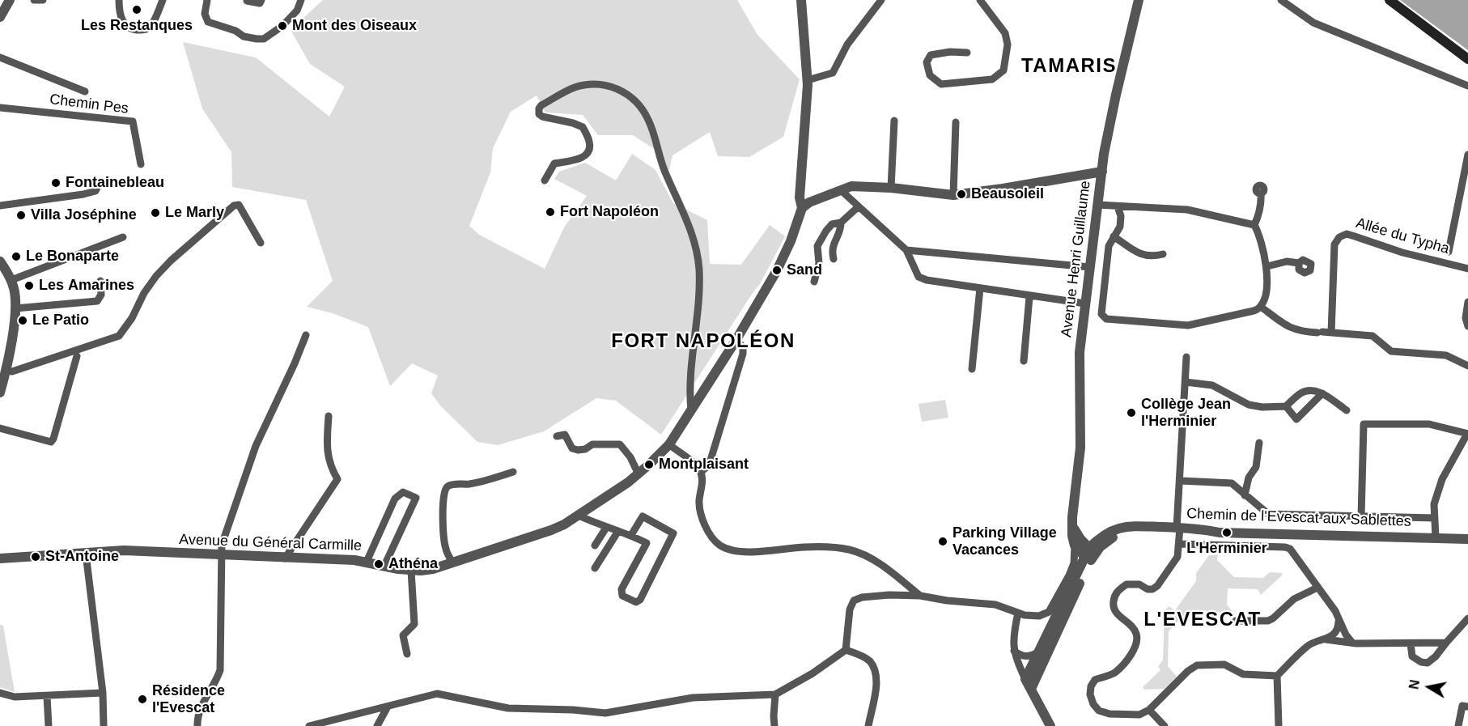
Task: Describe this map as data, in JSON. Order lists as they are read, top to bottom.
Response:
{
  "streets": {
    "street": [
      "Chemin Pes",
      "Allée du Typha",
      "Avenue Henri Guillaume",
      "Chemin de l'Evescat aux Sablettes",
      "Avenue du Général Carmille"
    ]
  },
  "districts": ["TAMARIS", "FORT NAPOLÉON", "L'EVESCAT"],
  "places": [
    "Les Restanques",
    "Mont des Oiseaux",
    "Fontainebleau",
    "Beausoleil",
    "Fort Napoléon",
    "Le Marly",
    "Villa Joséphine",
    "Le Bonaparte",
    "Sand",
    "Les Amarines",
    "Le Patio",
    "Collège Jean l'Herminier",
    "Montplaisant",
    "L'Herminier",
    "Parking Village Vacances",
    "St-Antoine",
    "Athéna",
    "Résidence l'Evescat"
  ],
  "north": "left"
}
